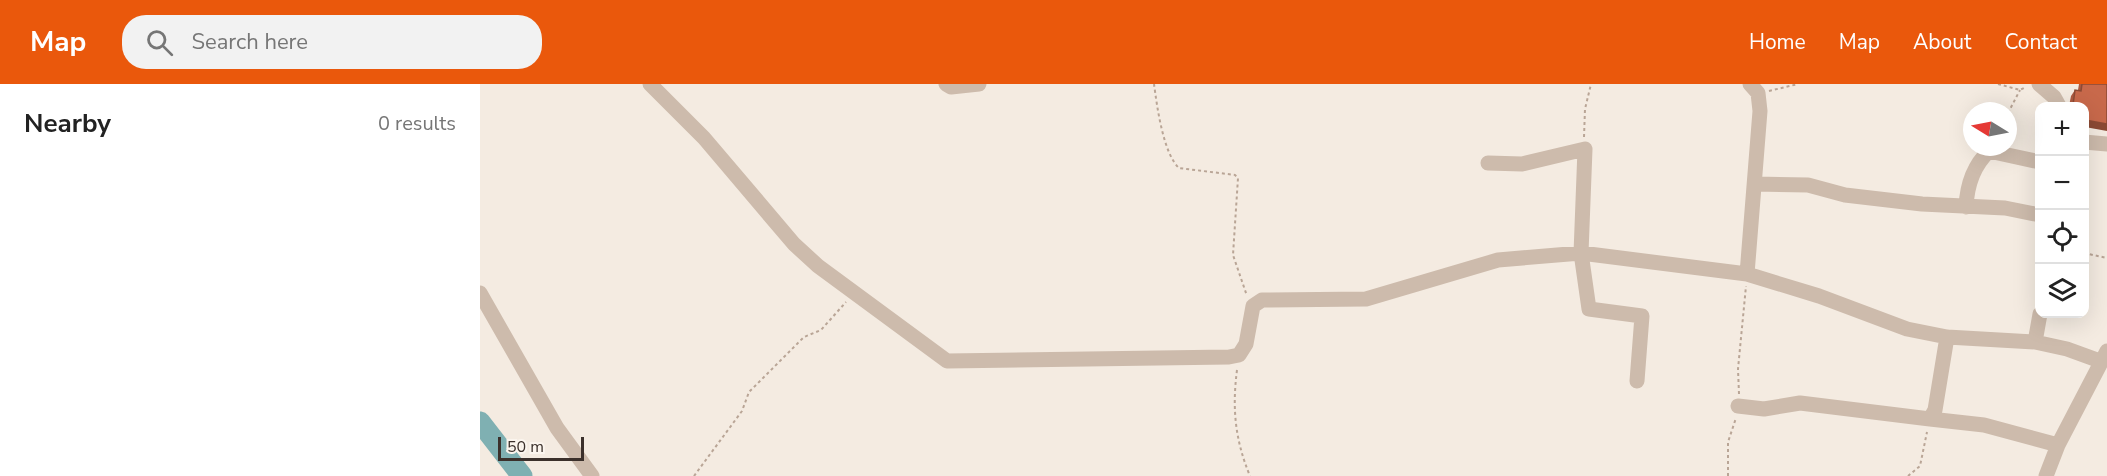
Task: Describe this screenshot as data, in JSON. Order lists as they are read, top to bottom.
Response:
{
  "scale_bar": "50 m",
  "north": "left",
  "page": {
    "header": "Map",
    "search": "Search here",
    "nav": [
      "Home",
      "Map",
      "About",
      "Contact"
    ],
    "heading": ["Nearby", "0 results"],
    "map_buttons": ["+", "−"],
    "scale": "50 m"
  }
}
